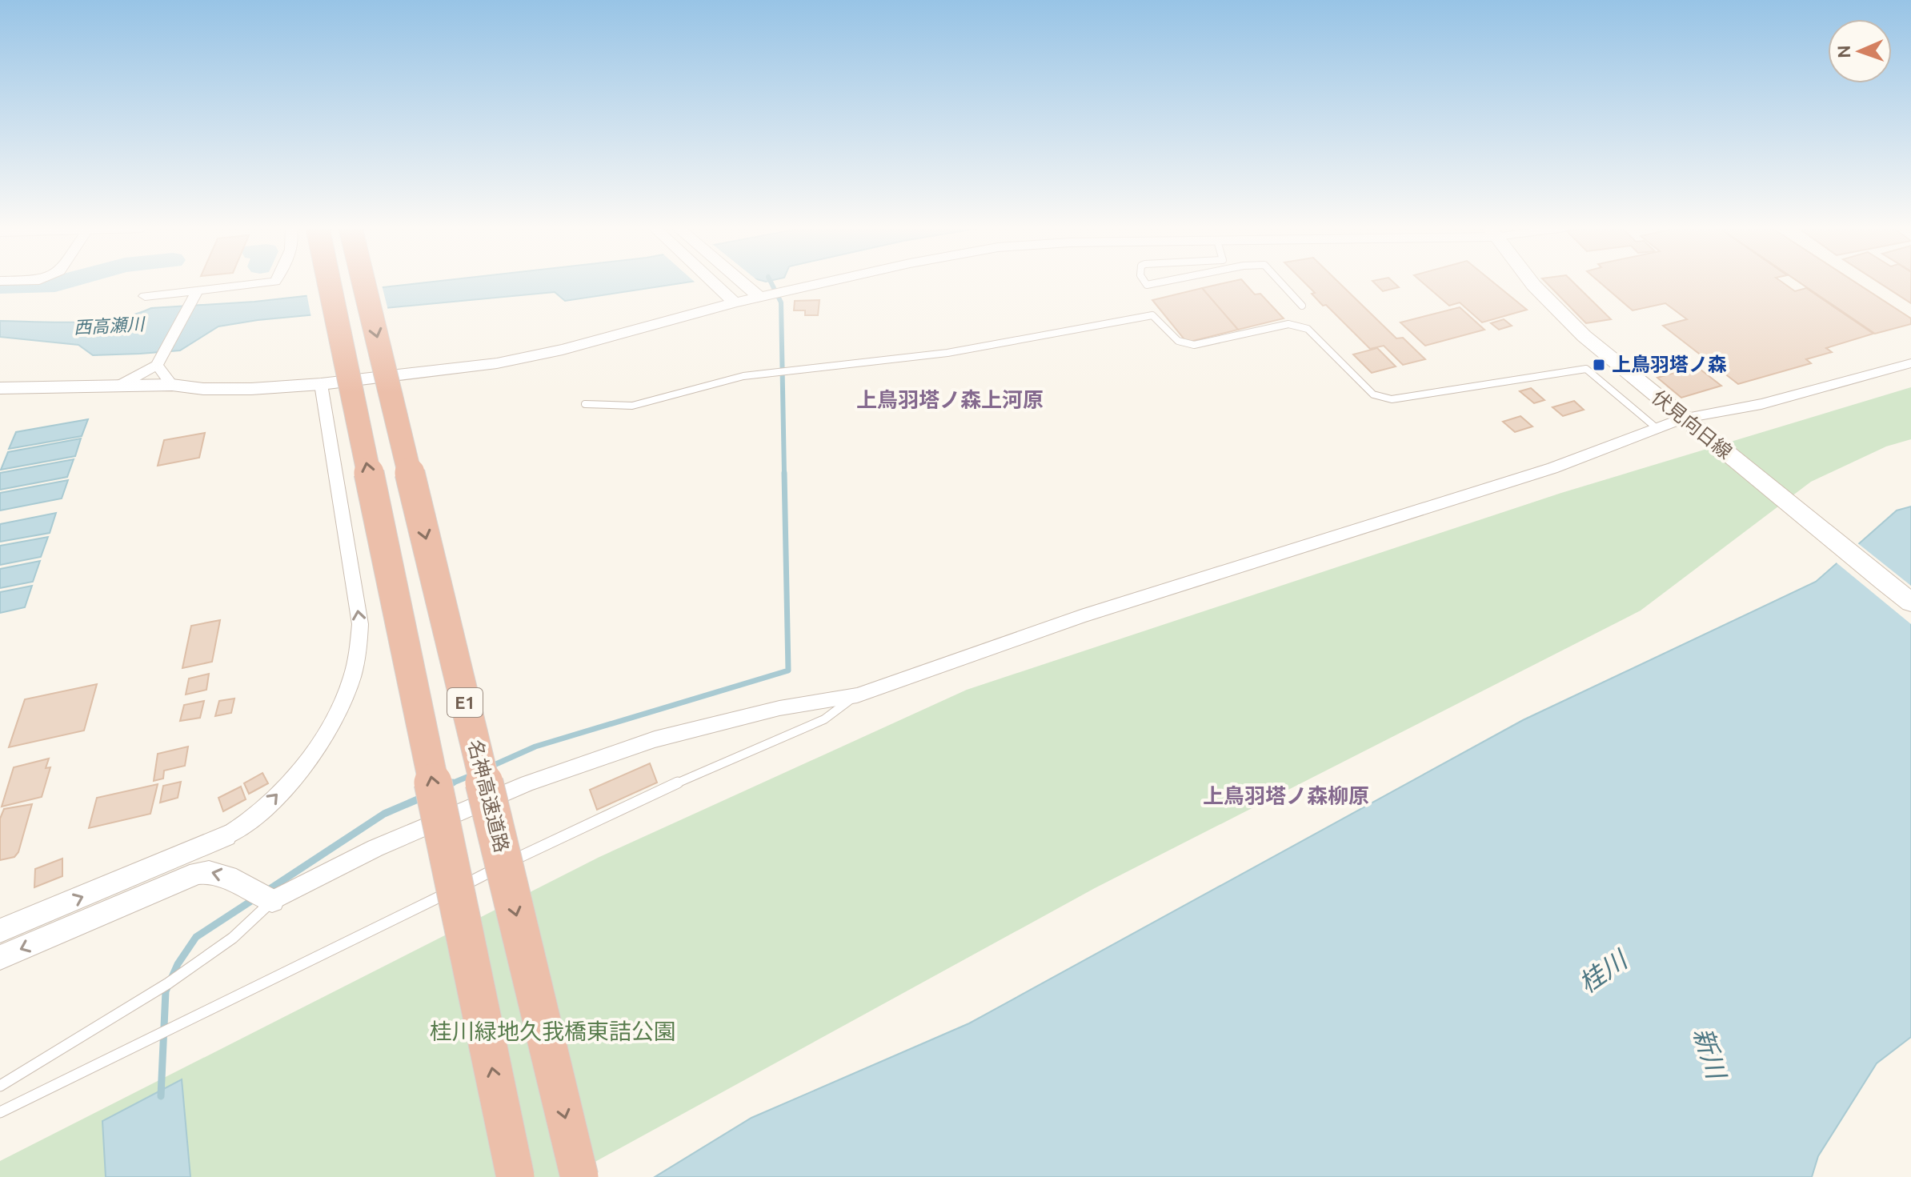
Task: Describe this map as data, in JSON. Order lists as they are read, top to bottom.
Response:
{
  "streets": {
    "highway": ["E1", "名神高速道路"],
    "main road": ["伏見向日線"]
  },
  "districts": ["上鳥羽塔ノ森上河原", "上鳥羽塔ノ森柳原"],
  "water": ["西高瀬川", "桂川", "新川"],
  "parks": ["桂川緑地久我橋東詰公園"],
  "places": {
    "transit": ["上鳥羽塔ノ森"]
  },
  "north": "left"
}
